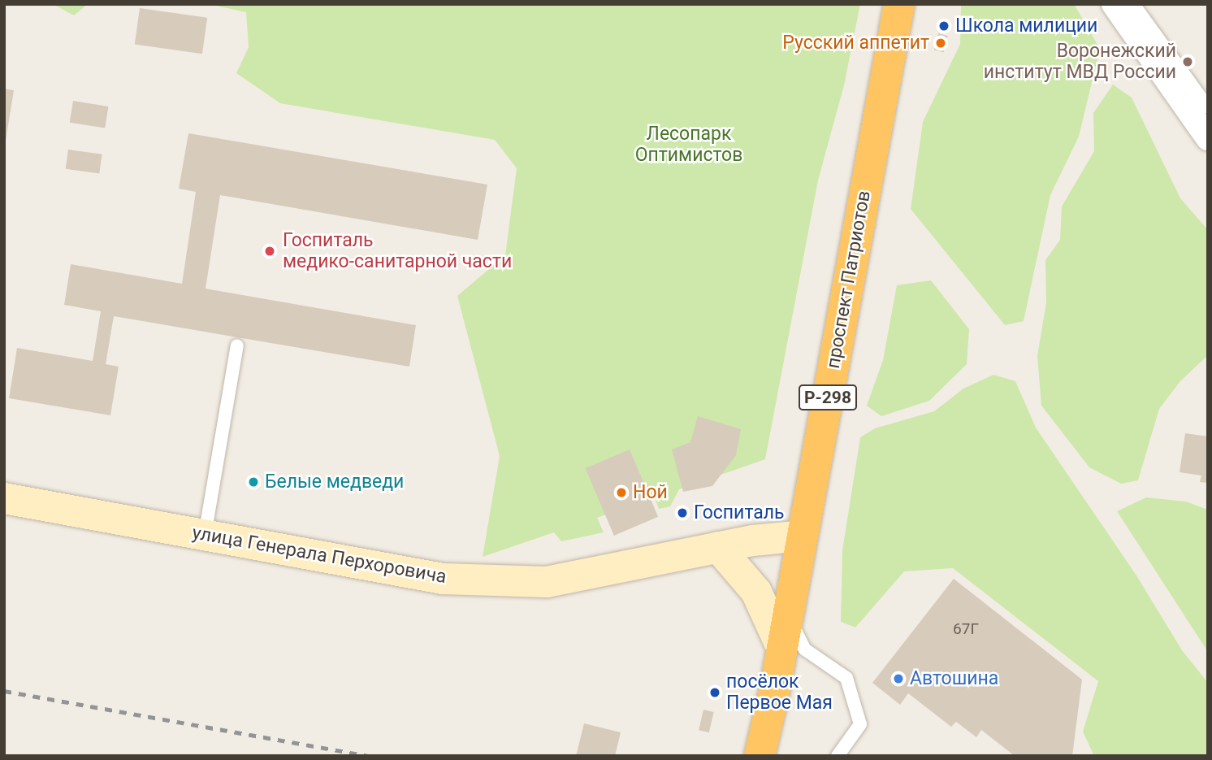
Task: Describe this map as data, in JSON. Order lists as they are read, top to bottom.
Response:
{
  "streets": {
    "highway": ["проспект Патриотов", "Р-298"],
    "street": ["улица Генерала Перхоровича"]
  },
  "crossings": [
    ["проспект Патриотов", "улица Генерала Перхоровича"]
  ],
  "parks": ["Лесопарк Оптимистов"],
  "places": [
    "Школа милиции",
    "Русский аппетит",
    "Воронежский институт МВД России",
    "Госпиталь медико-санитарной части",
    "Белые медведи",
    "Ной",
    "Госпиталь",
    "Автошина",
    "посёлок Первое Мая"
  ],
  "house_numbers": ["67Г"]
}
